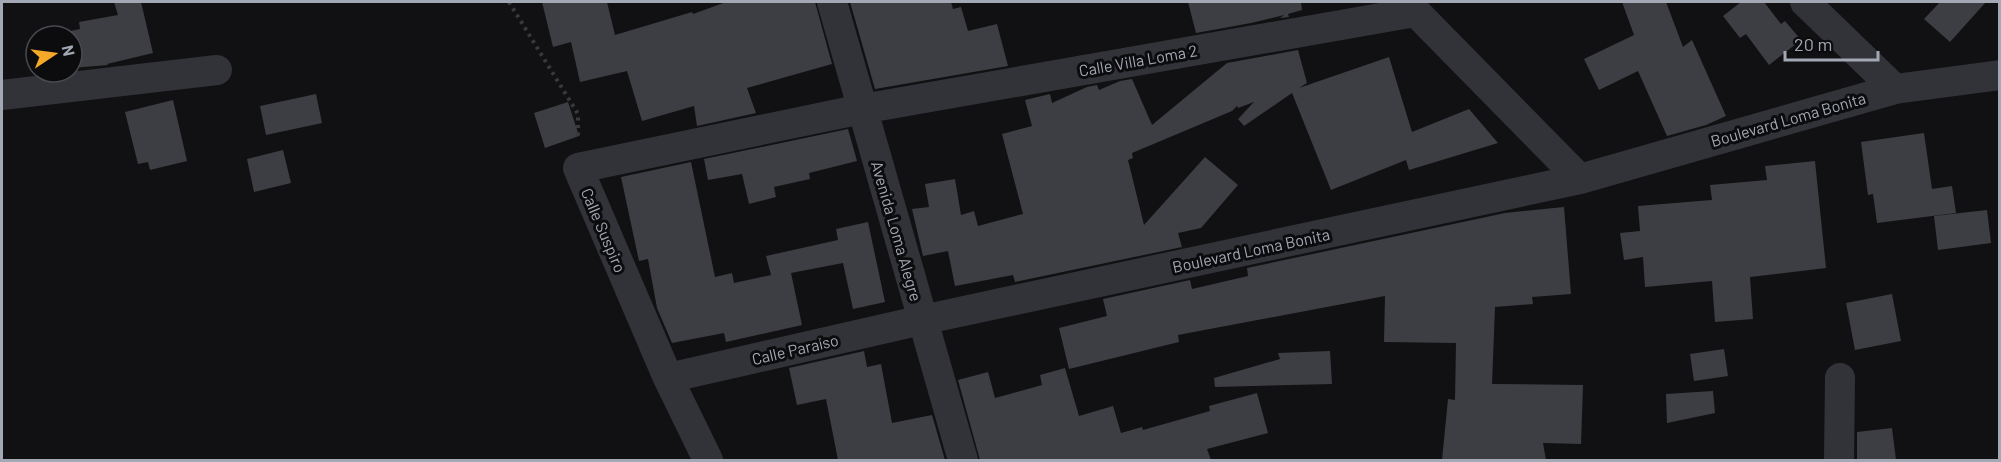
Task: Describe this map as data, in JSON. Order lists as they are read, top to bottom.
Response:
{
  "streets": {
    "street": [
      "Calle Villa Loma 2",
      "Boulevard Loma Bonita",
      "Calle Suspiro",
      "Avenida Loma Alegre",
      "Calle Paraíso"
    ]
  },
  "crossings": [
    ["Calle Villa Loma 2", "Calle Suspiro"],
    ["Calle Villa Loma 2", "Avenida Loma Alegre"],
    ["Boulevard Loma Bonita", "Avenida Loma Alegre"],
    ["Boulevard Loma Bonita", "Calle Paraíso"],
    ["Calle Suspiro", "Calle Paraíso"],
    ["Avenida Loma Alegre", "Calle Paraíso"]
  ],
  "scale_bar": "20 m",
  "north": "right"
}
